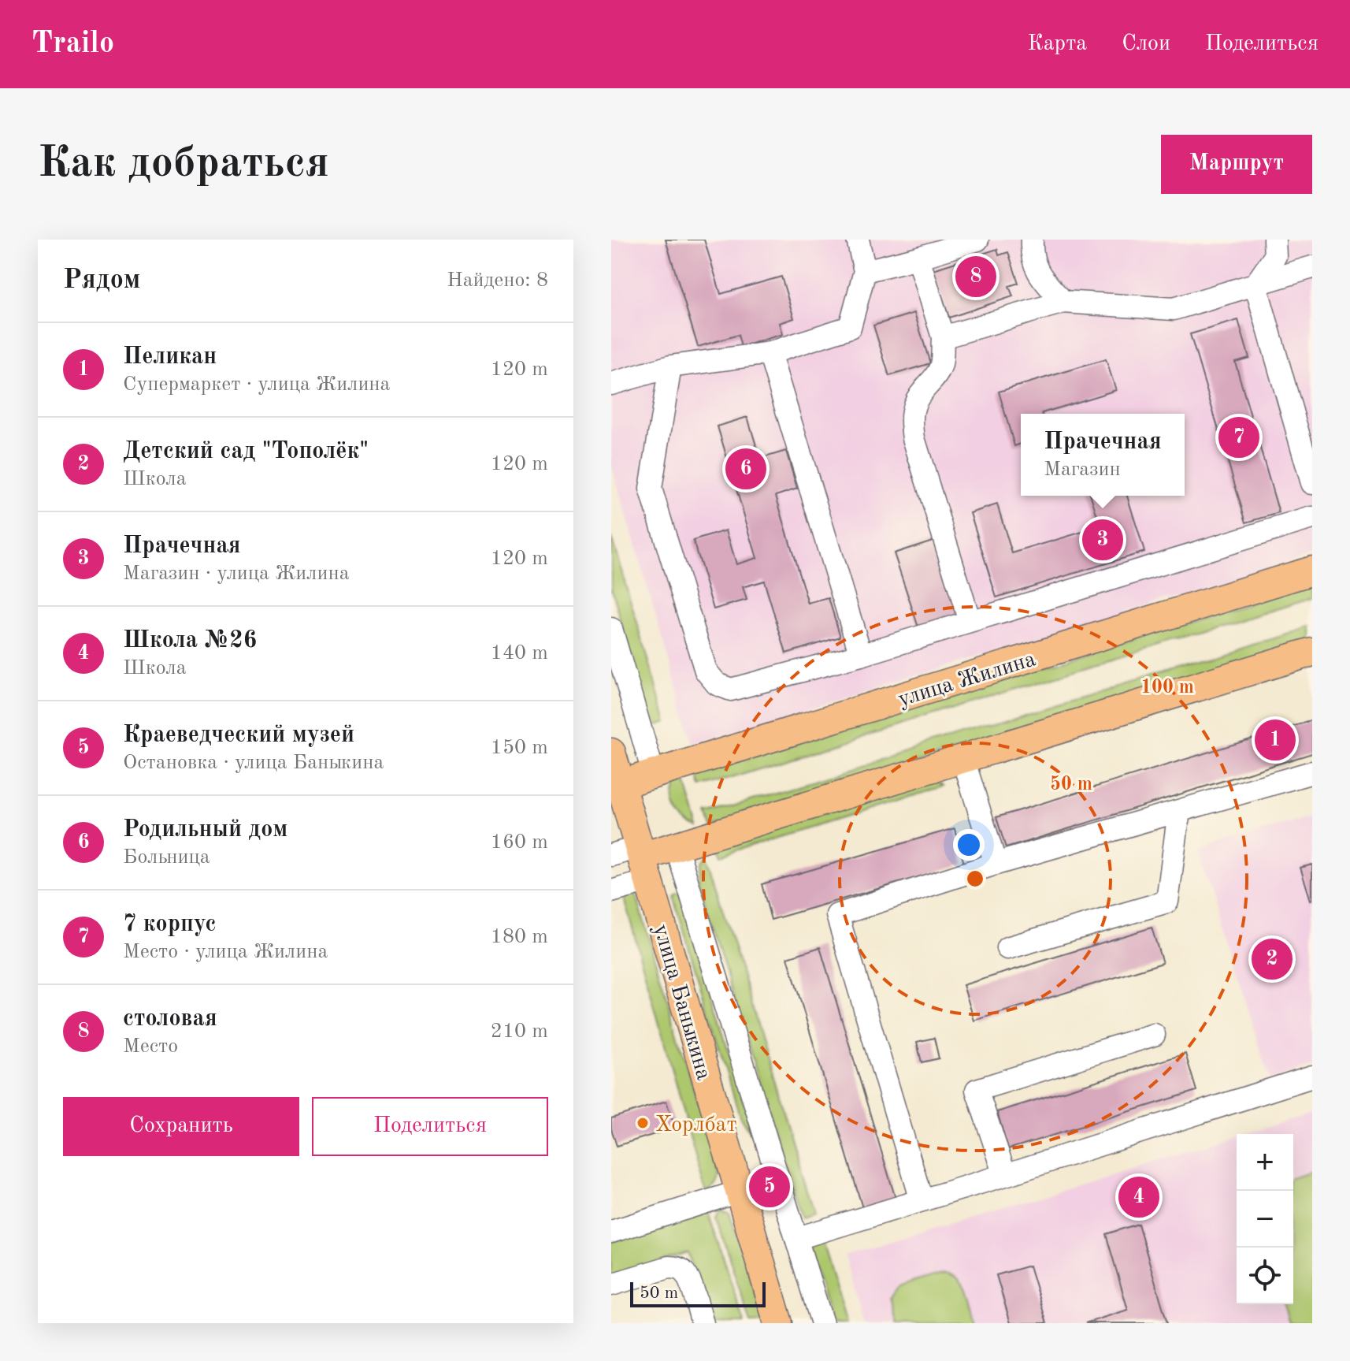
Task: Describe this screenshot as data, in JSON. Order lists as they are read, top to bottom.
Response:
{
  "streets": {
    "main road": ["улица Жилина", "улица Баныкина"]
  },
  "crossings": [
    ["улица Жилина", "улица Баныкина"]
  ],
  "places": ["Хорлбат"],
  "scale_bar": "50 m",
  "page": {
    "header": "Trailo",
    "nav": ["Карта", "Слои", "Поделиться"],
    "buttons": [
      "Маршрут",
      ["Сохранить", "Поделиться"]
    ],
    "title": "Как добраться",
    "heading": ["Рядом", "Найдено: 8"],
    "pins": [
      "8",
      "7",
      "6",
      "3",
      "1",
      "2",
      "5",
      "4"
    ],
    "list": [
      {
        "mark": "1",
        "name": "Пеликан",
        "note": "Супермаркет · улица Жилина",
        "value": "120 m"
      },
      {
        "mark": "2",
        "name": "Детский сад \"Тополёк\"",
        "note": "Школа",
        "value": "120 m"
      },
      {
        "mark": "3",
        "name": "Прачечная",
        "note": "Магазин · улица Жилина",
        "value": "120 m"
      },
      {
        "mark": "4",
        "name": "Школа №26",
        "note": "Школа",
        "value": "140 m"
      },
      {
        "mark": "5",
        "name": "Краеведческий музей",
        "note": "Остановка · улица Баныкина",
        "value": "150 m"
      },
      {
        "mark": "6",
        "name": "Родильный дом",
        "note": "Больница",
        "value": "160 m"
      },
      {
        "mark": "7",
        "name": "7 корпус",
        "note": "Место · улица Жилина",
        "value": "180 m"
      },
      {
        "mark": "8",
        "name": "столовая",
        "note": "Место",
        "value": "210 m"
      }
    ],
    "popup": ["Прачечная", "Магазин"],
    "map_buttons": ["+", "−"],
    "scale": "50 m"
  },
  "rings": ["100 m", "50 m"]
}
